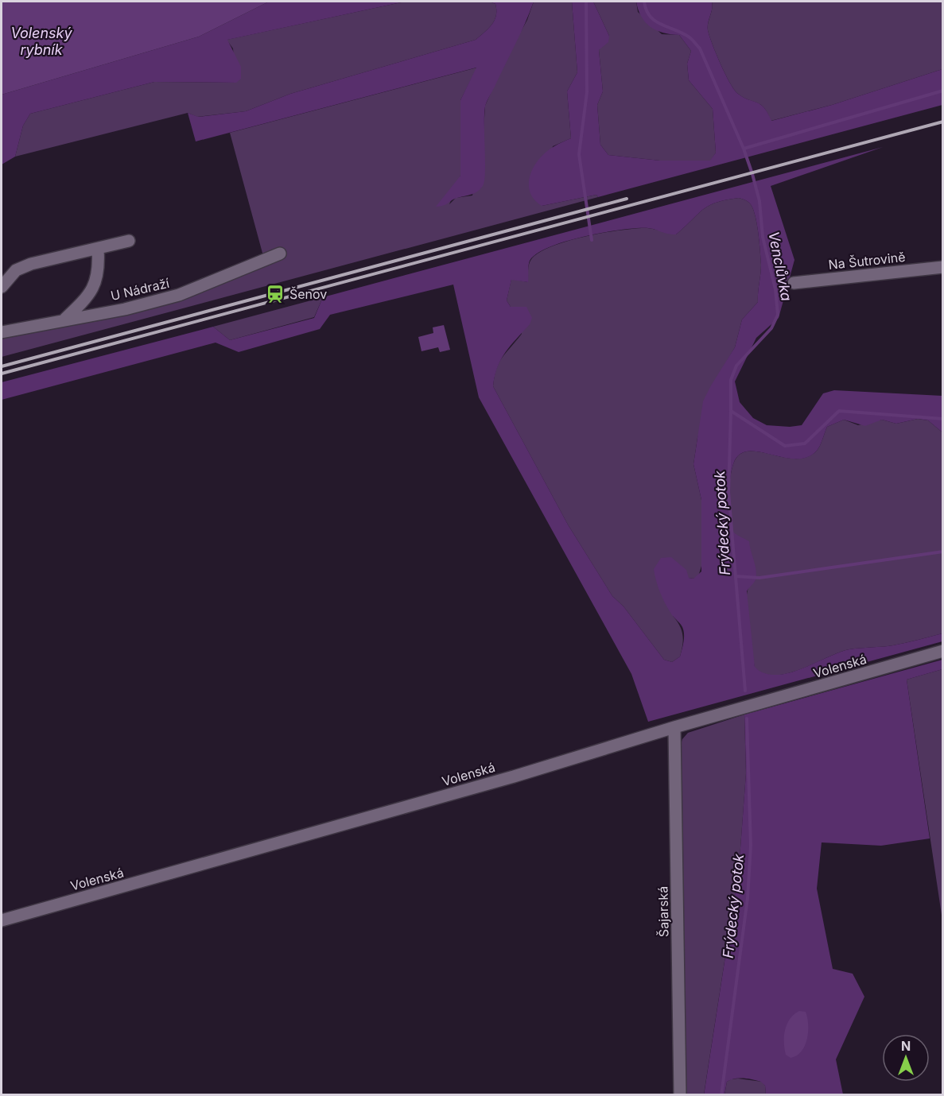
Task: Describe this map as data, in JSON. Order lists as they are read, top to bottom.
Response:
{
  "streets": {
    "street": [
      "Na Šutrovině",
      "U Nádraží",
      "Volenská",
      "Šajarská"
    ]
  },
  "crossings": [
    ["Volenská", "Šajarská"]
  ],
  "water": ["Volenský rybník", "Venclůvka", "Frýdecký potok"],
  "places": {
    "station": ["Šenov"]
  },
  "north": "top"
}
